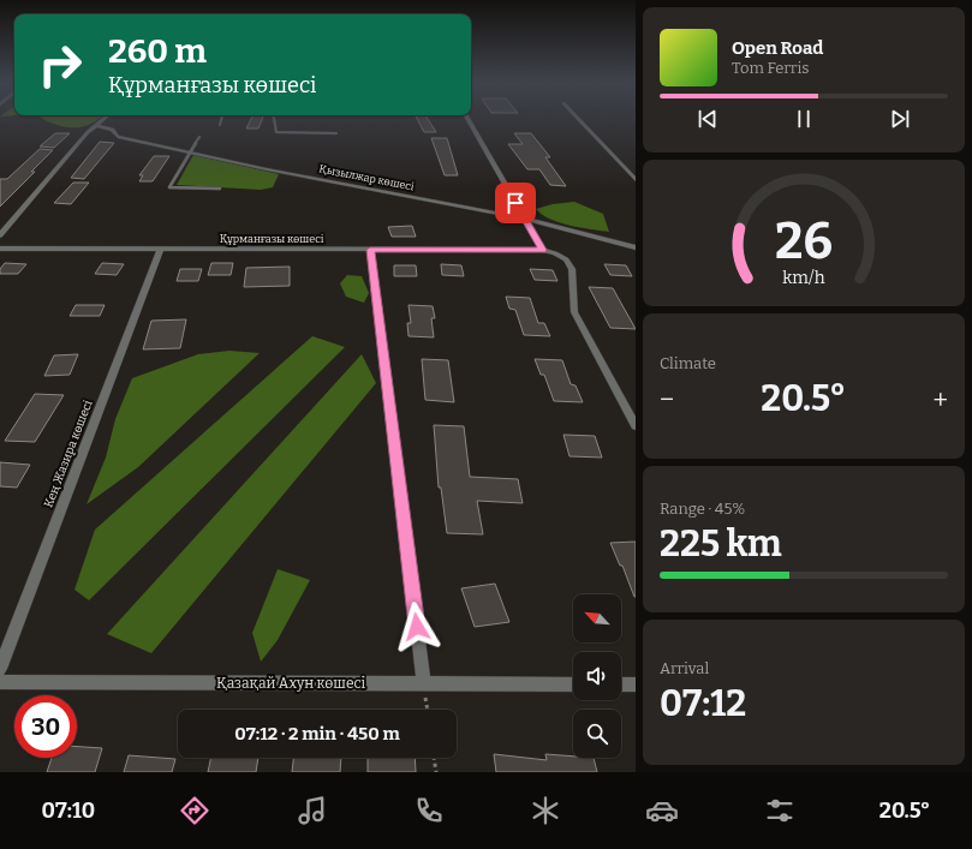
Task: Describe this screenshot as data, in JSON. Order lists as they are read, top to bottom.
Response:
{
  "streets": {
    "street": [
      "Қызылжар көшесі",
      "Құрманғазы көшесі",
      "Кең Жазира көшесі",
      "Қазақай Ахун көшесі"
    ]
  },
  "crossings": [
    ["Құрманғазы көшесі", "Кең Жазира көшесі"]
  ],
  "north": "top left",
  "page": {
    "turn": ["260 m", "Құрманғазы көшесі"],
    "song": ["Open Road", "Tom Ferris"],
    "tile": [
      "Climate",
      ["Range · 45%", "225 km"],
      ["Arrival", "07:12"]
    ],
    "heat": ["−", "20.5°", "+"],
    "limit": "30",
    "trip": "07:12 · 2 min · 450 m",
    "tabs": ["07:10", "20.5°"],
    "gauge": ["26", "km/h"]
  }
}
